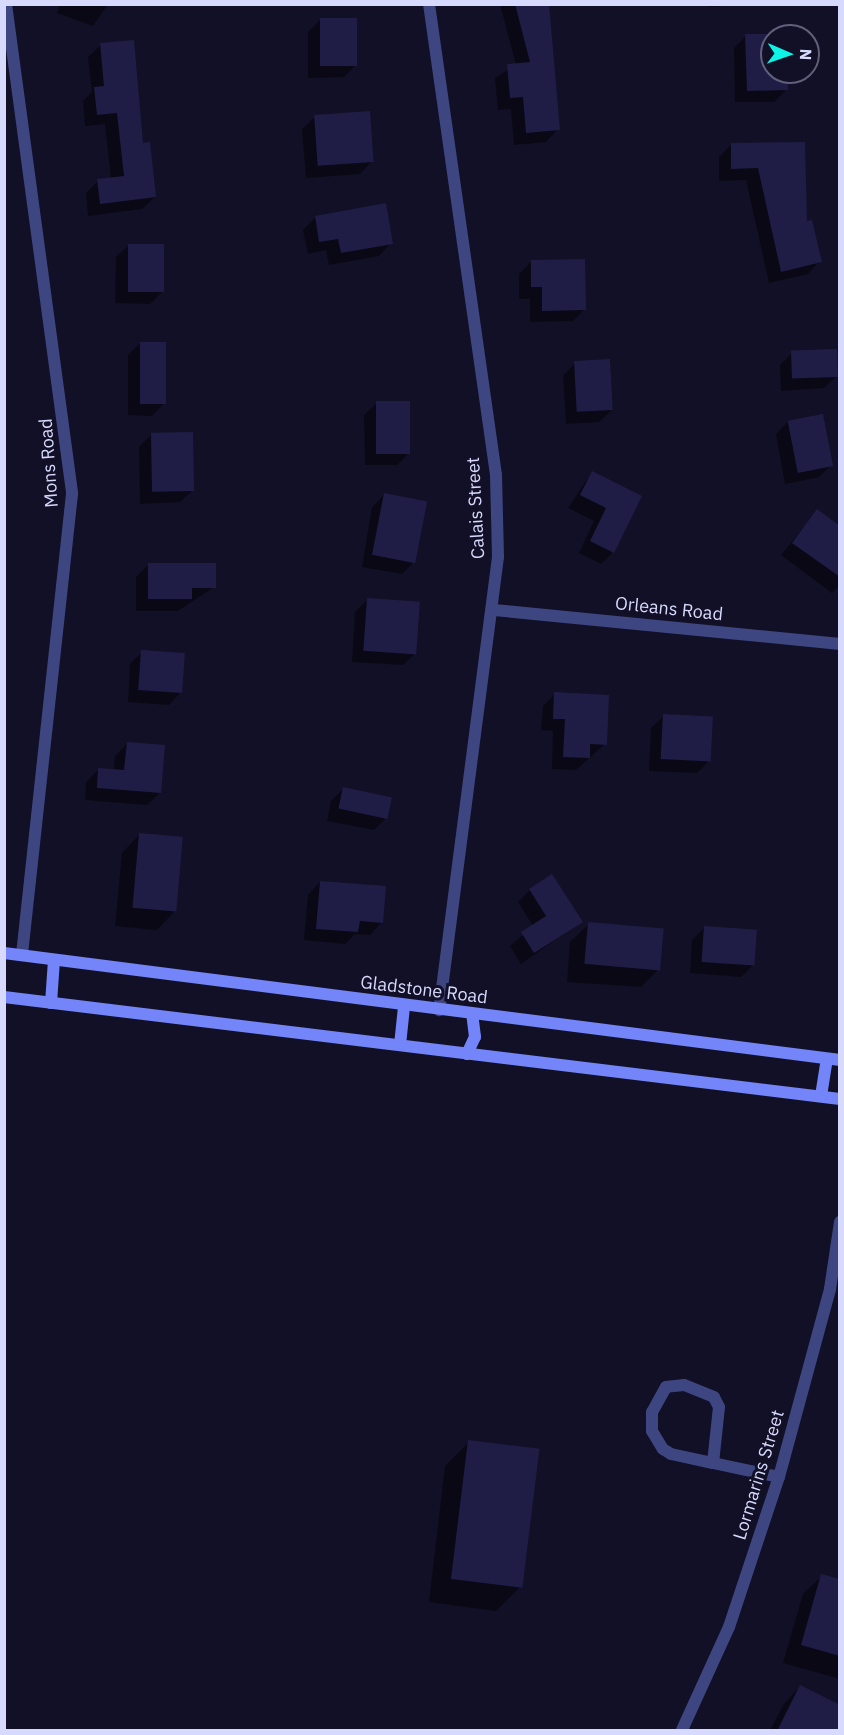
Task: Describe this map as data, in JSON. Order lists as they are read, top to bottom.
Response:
{
  "streets": {
    "street": [
      "Mons Road",
      "Calais Street",
      "Orleans Road",
      "Gladstone Road",
      "Lormarins Street"
    ]
  },
  "crossings": [
    ["Mons Road", "Gladstone Road"],
    ["Calais Street", "Orleans Road"],
    ["Calais Street", "Gladstone Road"]
  ],
  "north": "right"
}
